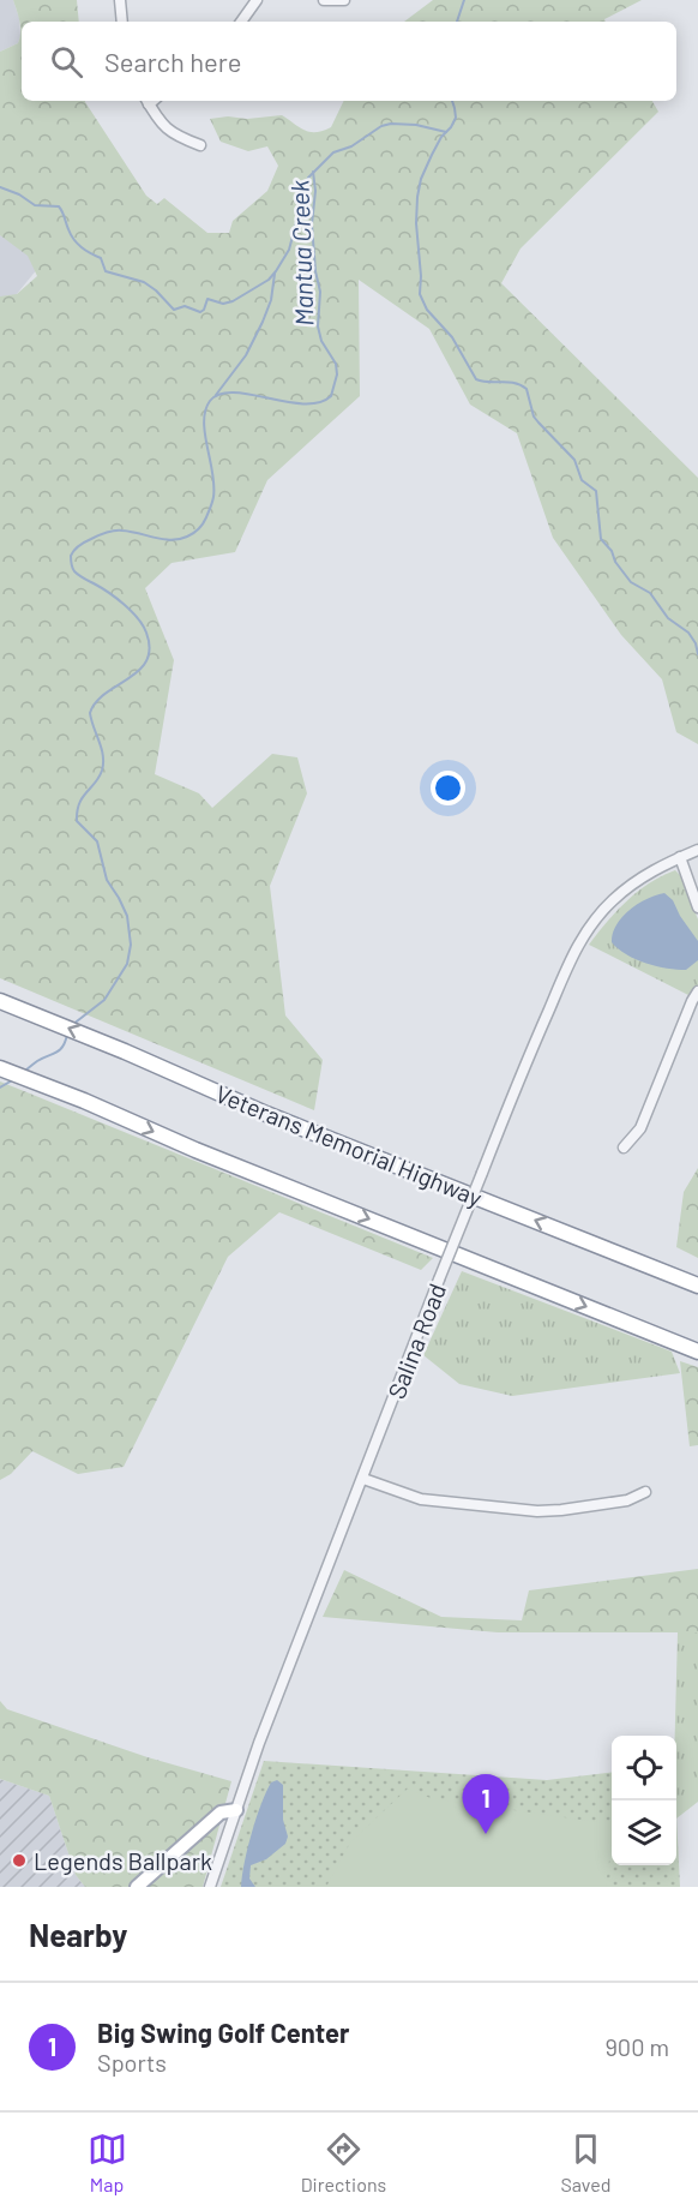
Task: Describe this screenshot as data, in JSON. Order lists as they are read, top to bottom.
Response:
{
  "streets": {
    "highway": ["Veterans Memorial Highway"],
    "street": ["Salina Road"]
  },
  "water": ["Mantua Creek"],
  "places": ["Legends Ballpark"],
  "page": {
    "search": "Search here",
    "pins": "1",
    "heading": "Nearby",
    "list": [
      {
        "mark": "1",
        "name": "Big Swing Golf Center",
        "note": "Sports",
        "value": "900 m"
      }
    ],
    "nav": ["Map", "Directions", "Saved"]
  }
}
